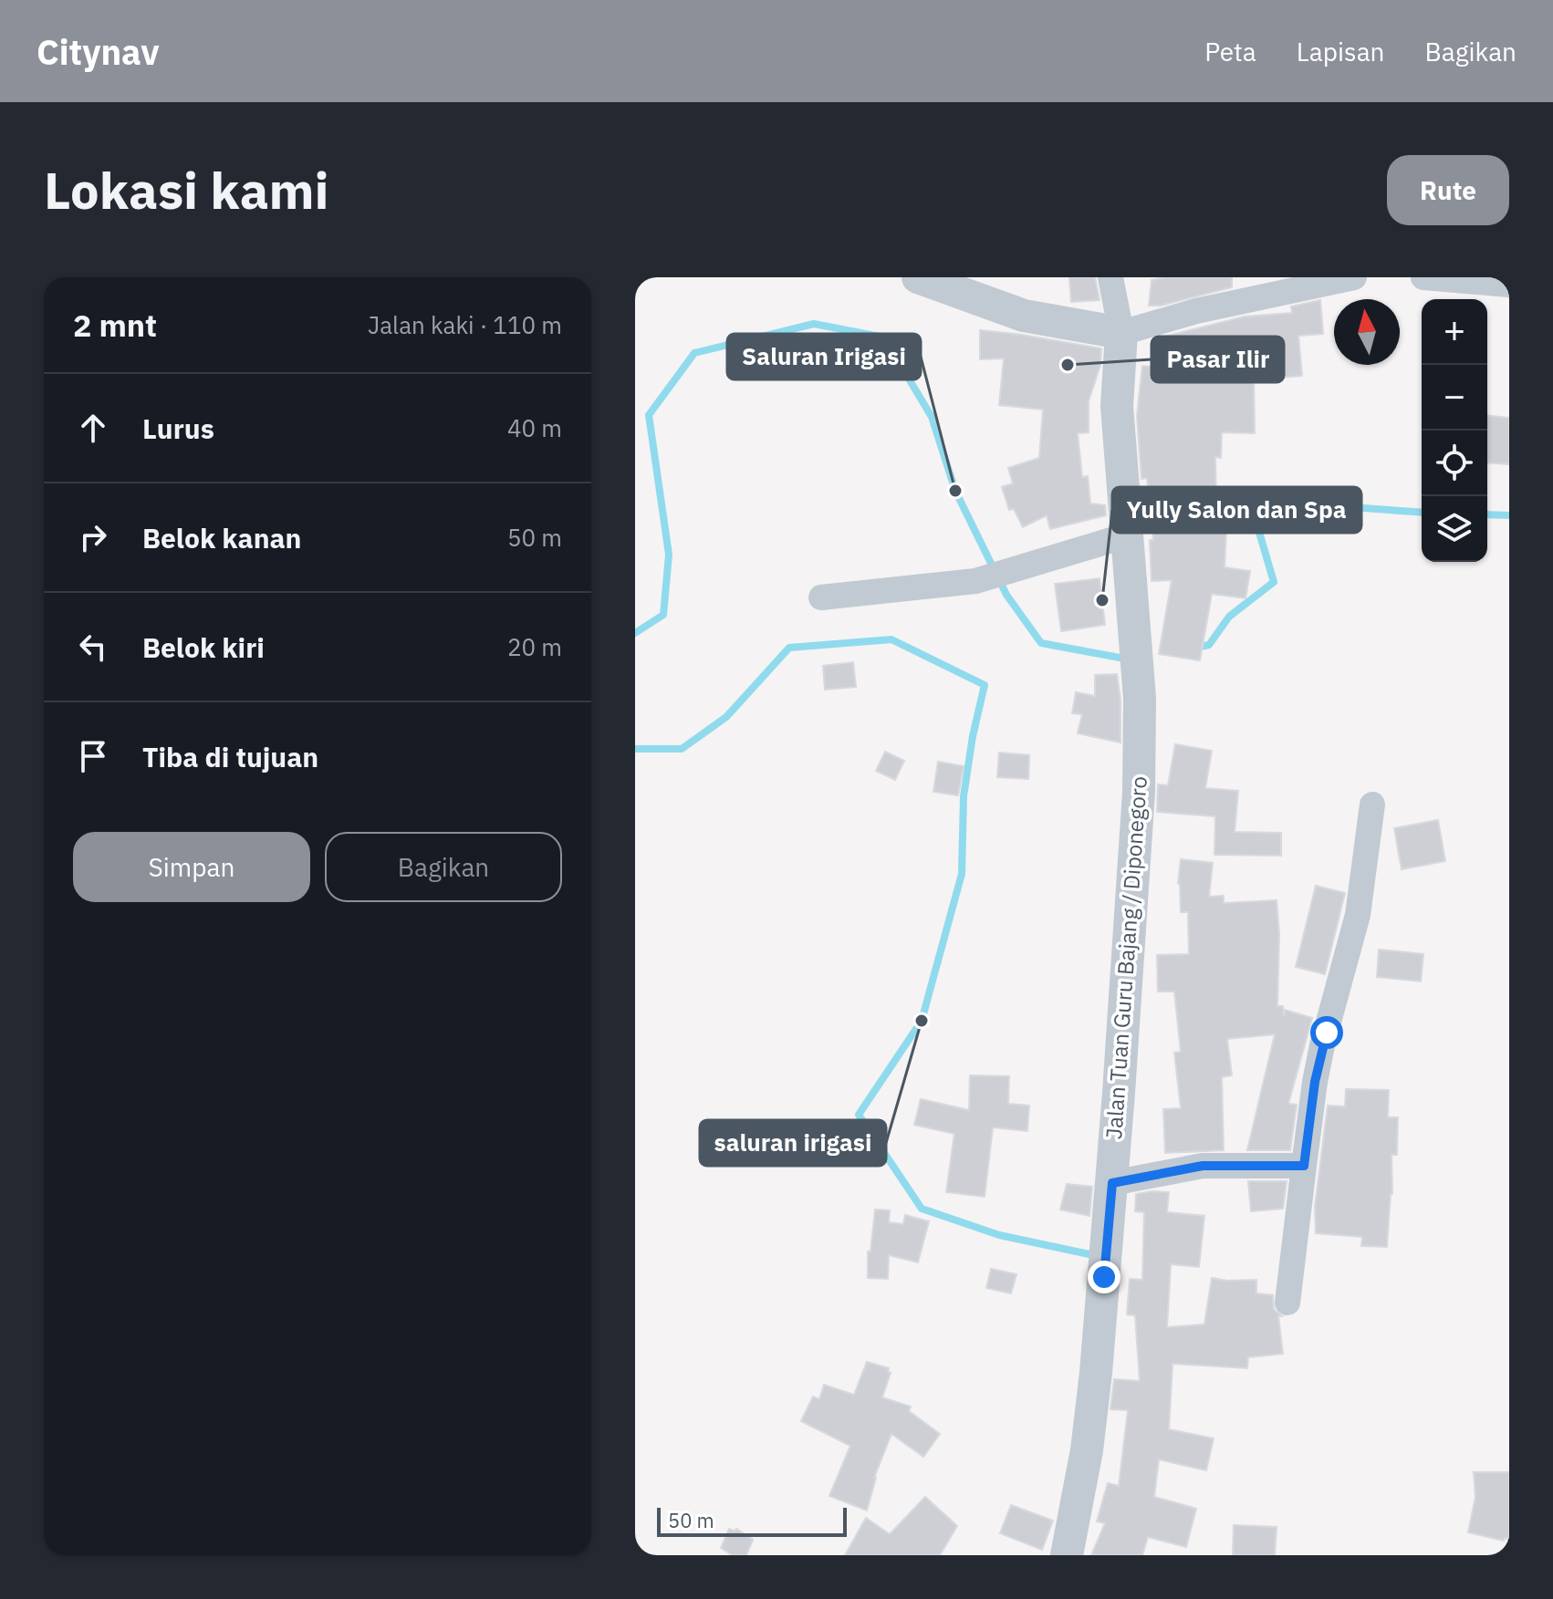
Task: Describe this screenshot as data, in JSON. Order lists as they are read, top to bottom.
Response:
{
  "streets": {
    "street": ["Jalan Tuan Guru Bajang / Diponegoro"]
  },
  "places": [
    "Pasar Ilir",
    "Saluran Irigasi",
    "Yully Salon dan Spa",
    "saluran irigasi"
  ],
  "scale_bar": "50 m",
  "north": "top",
  "page": {
    "header": "Citynav",
    "nav": ["Peta", "Lapisan", "Bagikan"],
    "buttons": [
      "Rute",
      ["Simpan", "Bagikan"]
    ],
    "title": "Lokasi kami",
    "heading": ["2 mnt", "Jalan kaki · 110 m"],
    "map_buttons": ["+", "−"],
    "list": [
      ["Lurus", "40 m"],
      ["Belok kanan", "50 m"],
      ["Belok kiri", "20 m"],
      "Tiba di tujuan"
    ],
    "scale": "50 m"
  }
}
